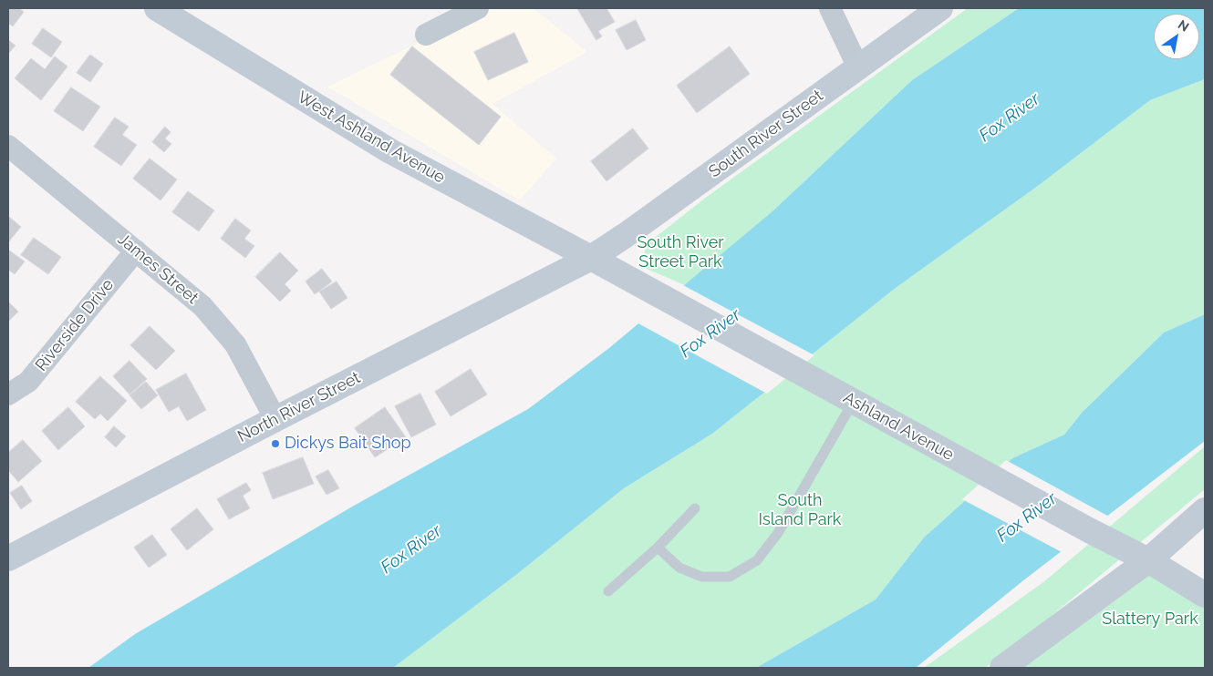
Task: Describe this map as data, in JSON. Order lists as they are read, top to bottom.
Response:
{
  "streets": {
    "street": [
      "South River Street",
      "West Ashland Avenue",
      "James Street",
      "Riverside Drive",
      "North River Street",
      "Ashland Avenue"
    ]
  },
  "crossings": [
    ["South River Street", "West Ashland Avenue"],
    ["South River Street", "North River Street"],
    ["South River Street", "Ashland Avenue"],
    ["West Ashland Avenue", "North River Street"],
    ["West Ashland Avenue", "Ashland Avenue"],
    ["James Street", "Riverside Drive"],
    ["James Street", "North River Street"],
    ["North River Street", "Ashland Avenue"]
  ],
  "water": ["Fox River"],
  "parks": ["South River Street Park", "South Island Park", "Slattery Park"],
  "places": ["Dickys Bait Shop"],
  "north": "top right"
}
